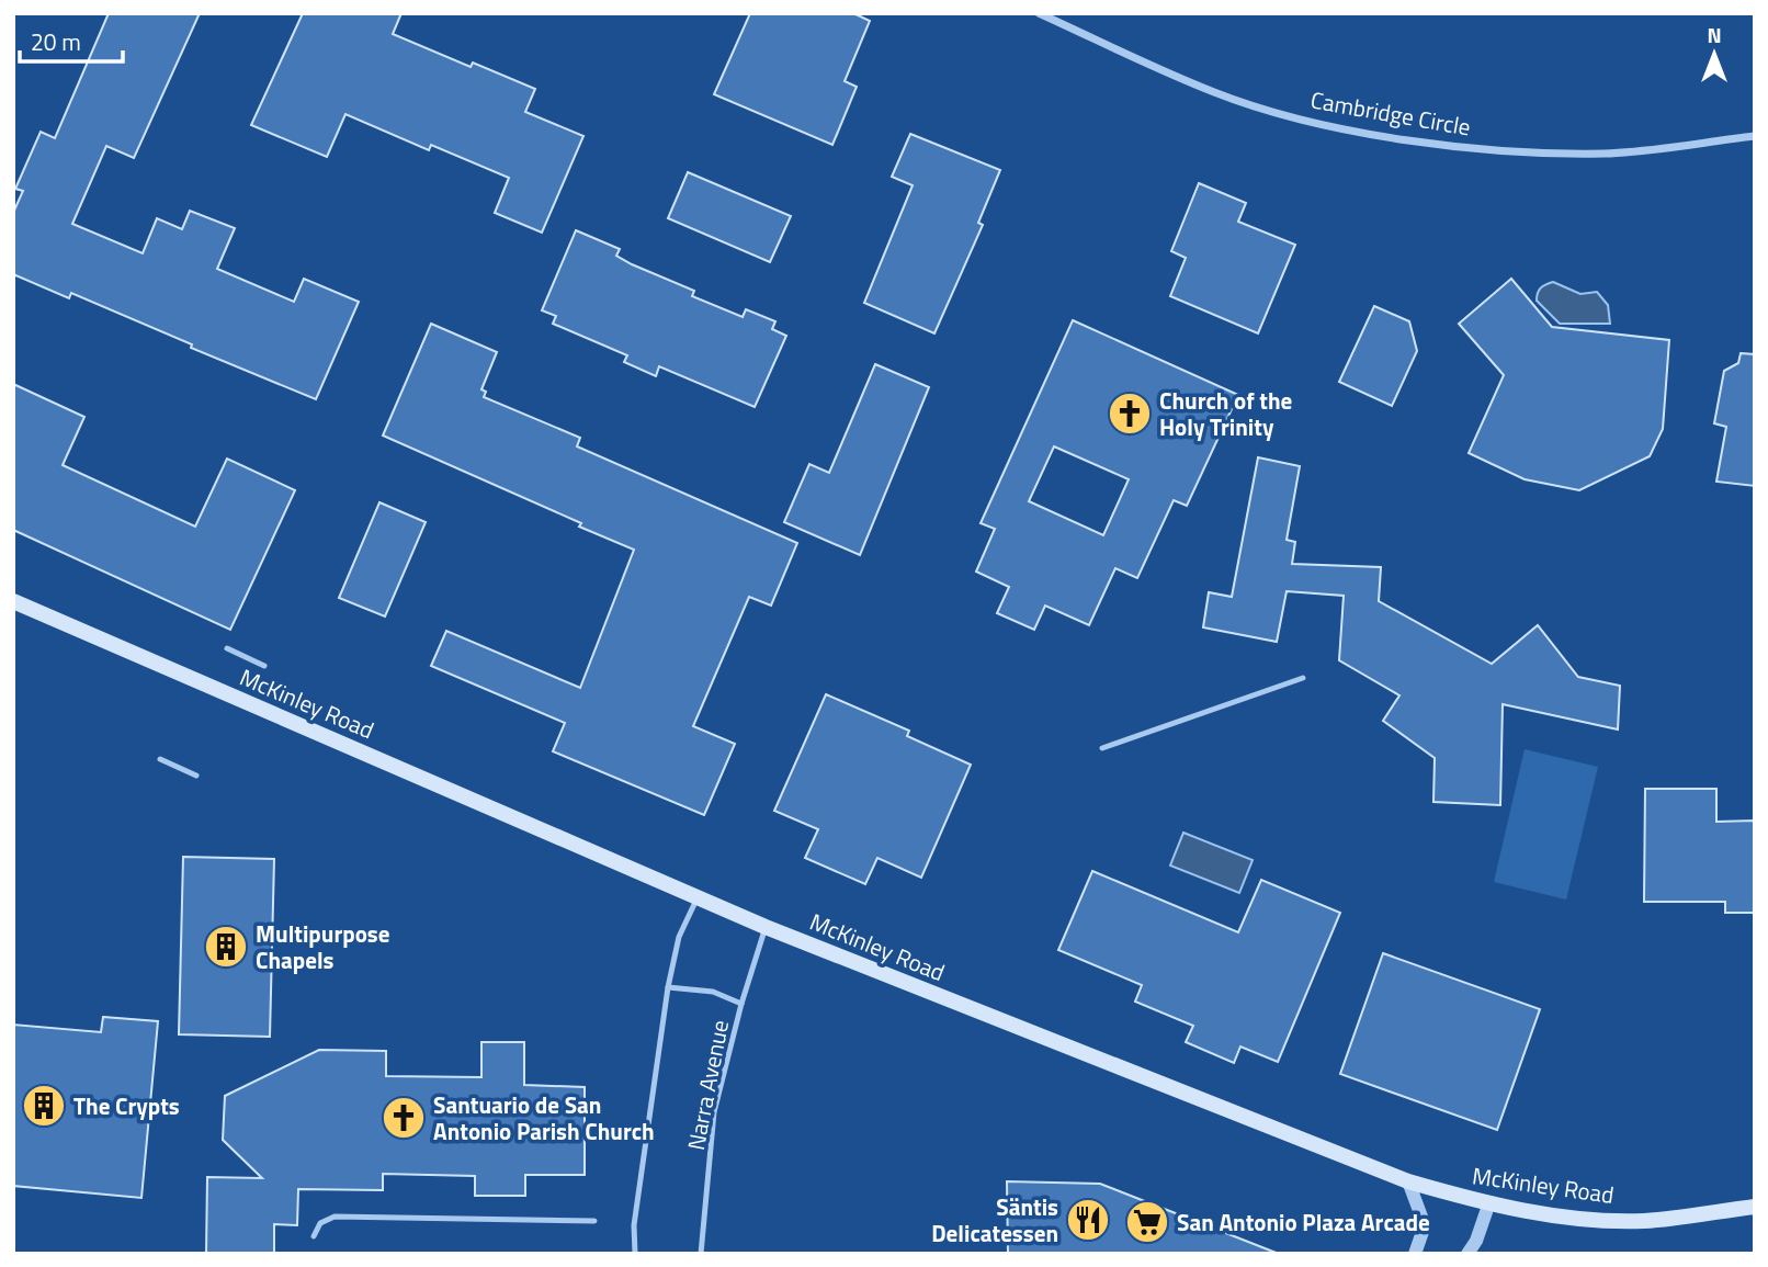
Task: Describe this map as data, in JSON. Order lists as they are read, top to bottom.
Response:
{
  "streets": {
    "main road": ["McKinley Road"],
    "street": ["Cambridge Circle"],
    "lane": ["Narra Avenue"]
  },
  "crossings": [
    ["McKinley Road", "Narra Avenue"]
  ],
  "places": {
    "church": ["Church of the Holy Trinity", "Santuario de San Antonio Parish Church"],
    "building": ["Multipurpose Chapels", "The Crypts"],
    "restaurant": ["Säntis Delicatessen"],
    "supermarket": ["San Antonio Plaza Arcade"]
  },
  "scale_bar": "20 m",
  "north": "top"
}
